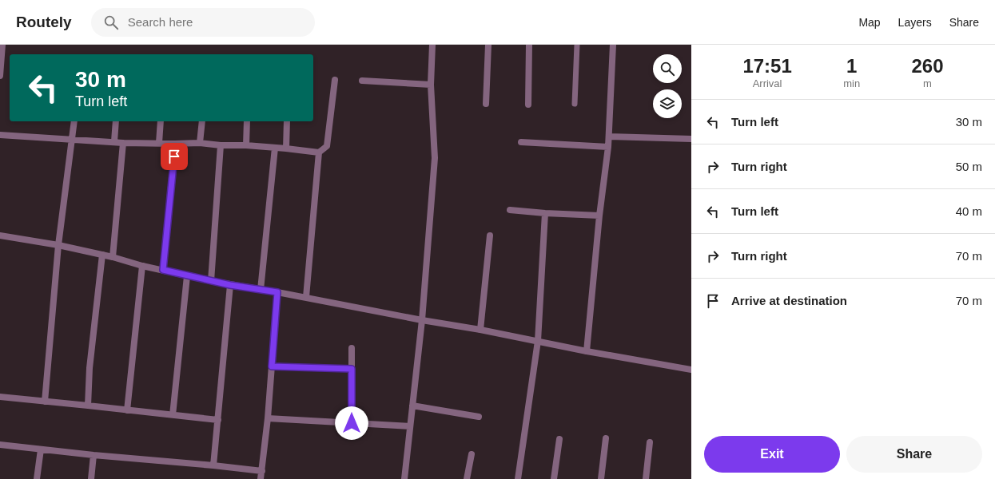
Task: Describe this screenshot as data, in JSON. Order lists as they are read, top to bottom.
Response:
{
  "page": {
    "header": "Routely",
    "search": "Search here",
    "nav": ["Map", "Layers", "Share"],
    "eta": [
      "17:51",
      "Arrival",
      "1",
      "min",
      "260",
      "m"
    ],
    "turn": ["30 m", "Turn left"],
    "list": [
      {
        "name": "Turn left",
        "value": "30 m"
      },
      {
        "name": "Turn right",
        "value": "50 m"
      },
      {
        "name": "Turn left",
        "value": "40 m"
      },
      {
        "name": "Turn right",
        "value": "70 m"
      },
      {
        "name": "Arrive at destination",
        "value": "70 m"
      }
    ],
    "buttons": ["Exit", "Share"]
  }
}
